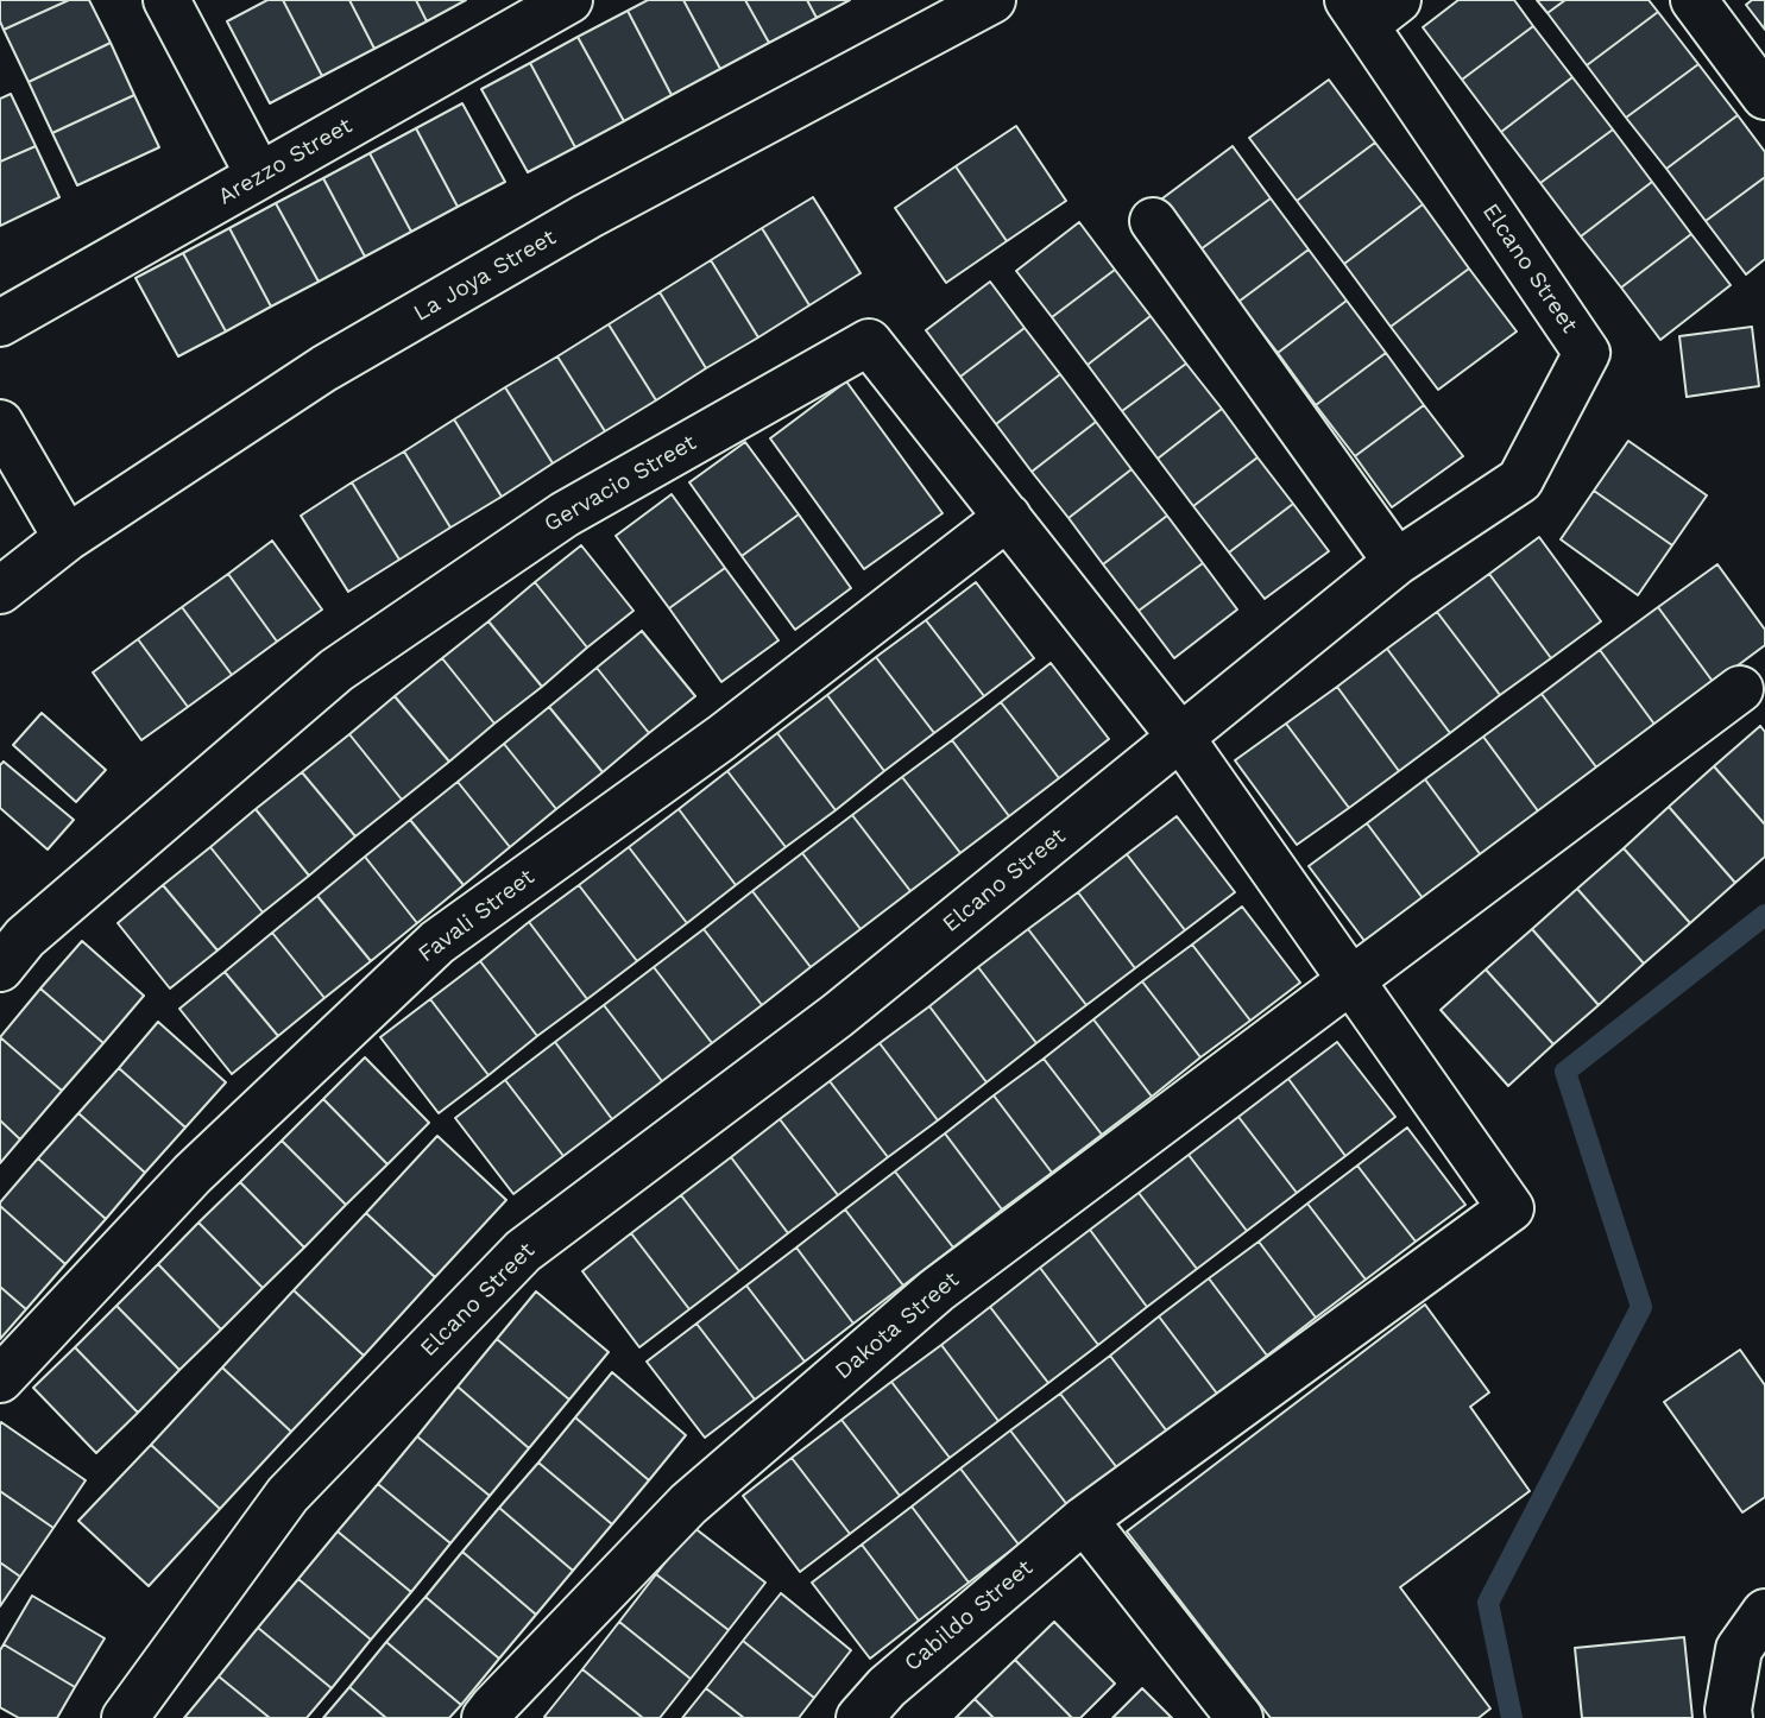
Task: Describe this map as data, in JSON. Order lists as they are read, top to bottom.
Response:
{
  "streets": {
    "street": [
      "Arezzo Street",
      "Elcano Street",
      "La Joya Street",
      "Gervacio Street",
      "Favali Street",
      "Dakota Street",
      "Cabildo Street"
    ]
  },
  "crossings": [
    ["Elcano Street", "Gervacio Street"],
    ["Gervacio Street", "Favali Street"],
    ["Gervacio Street", "Dakota Street"],
    ["Gervacio Street", "Cabildo Street"],
    ["Dakota Street", "Cabildo Street"]
  ]
}
